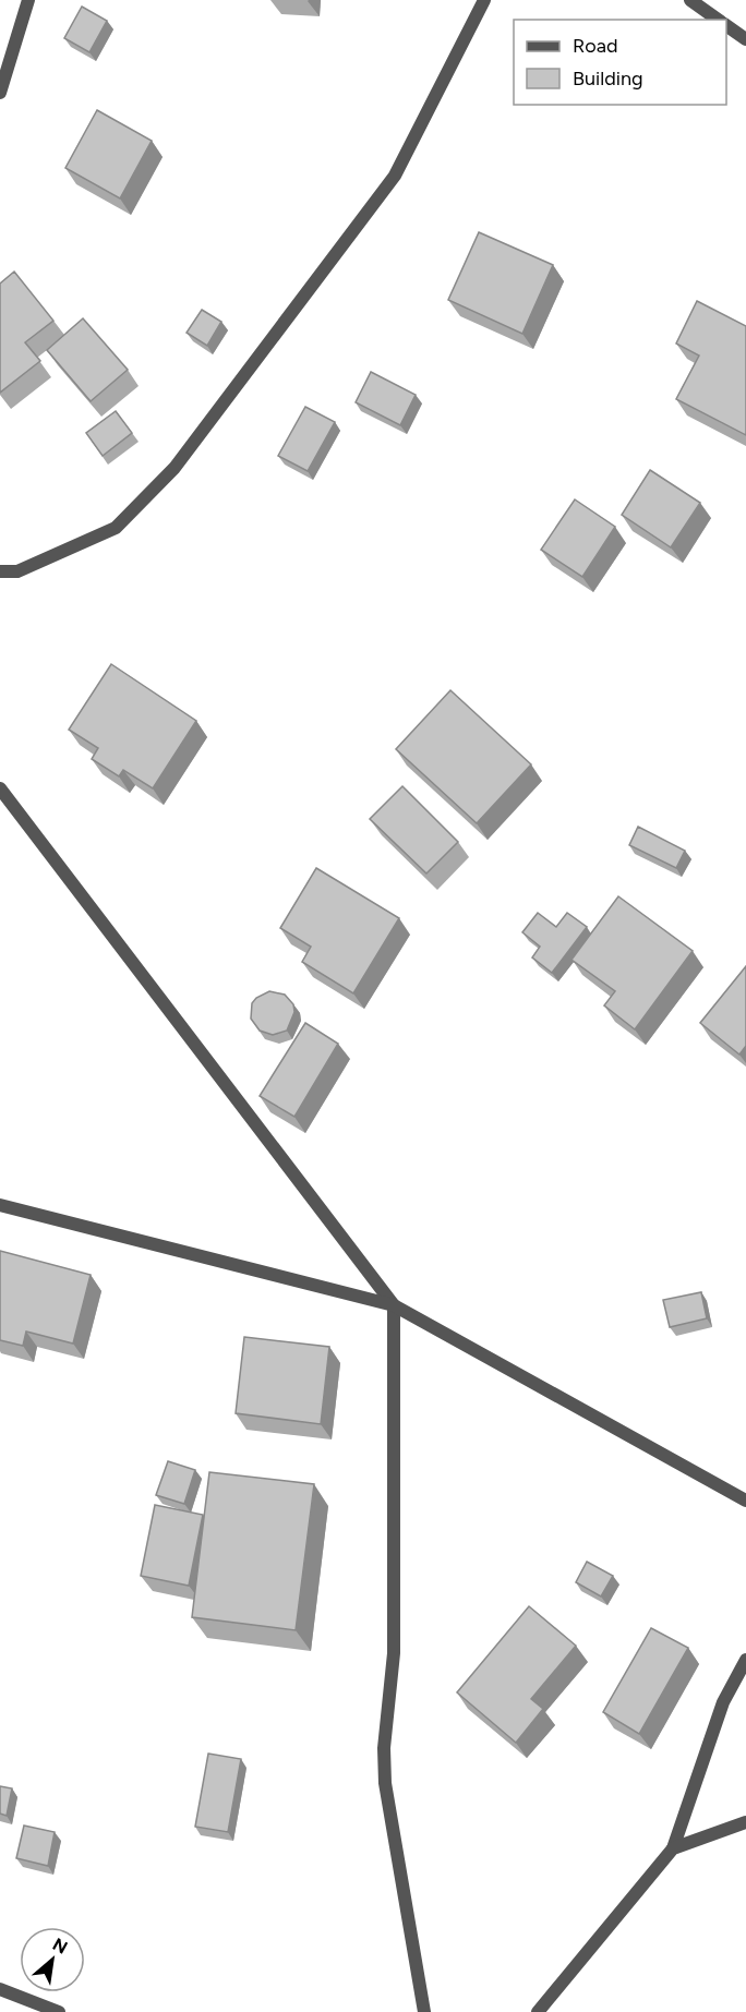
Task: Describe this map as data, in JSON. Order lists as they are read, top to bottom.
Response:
{
  "legend": ["Road", "Building"],
  "north": "top right"
}
